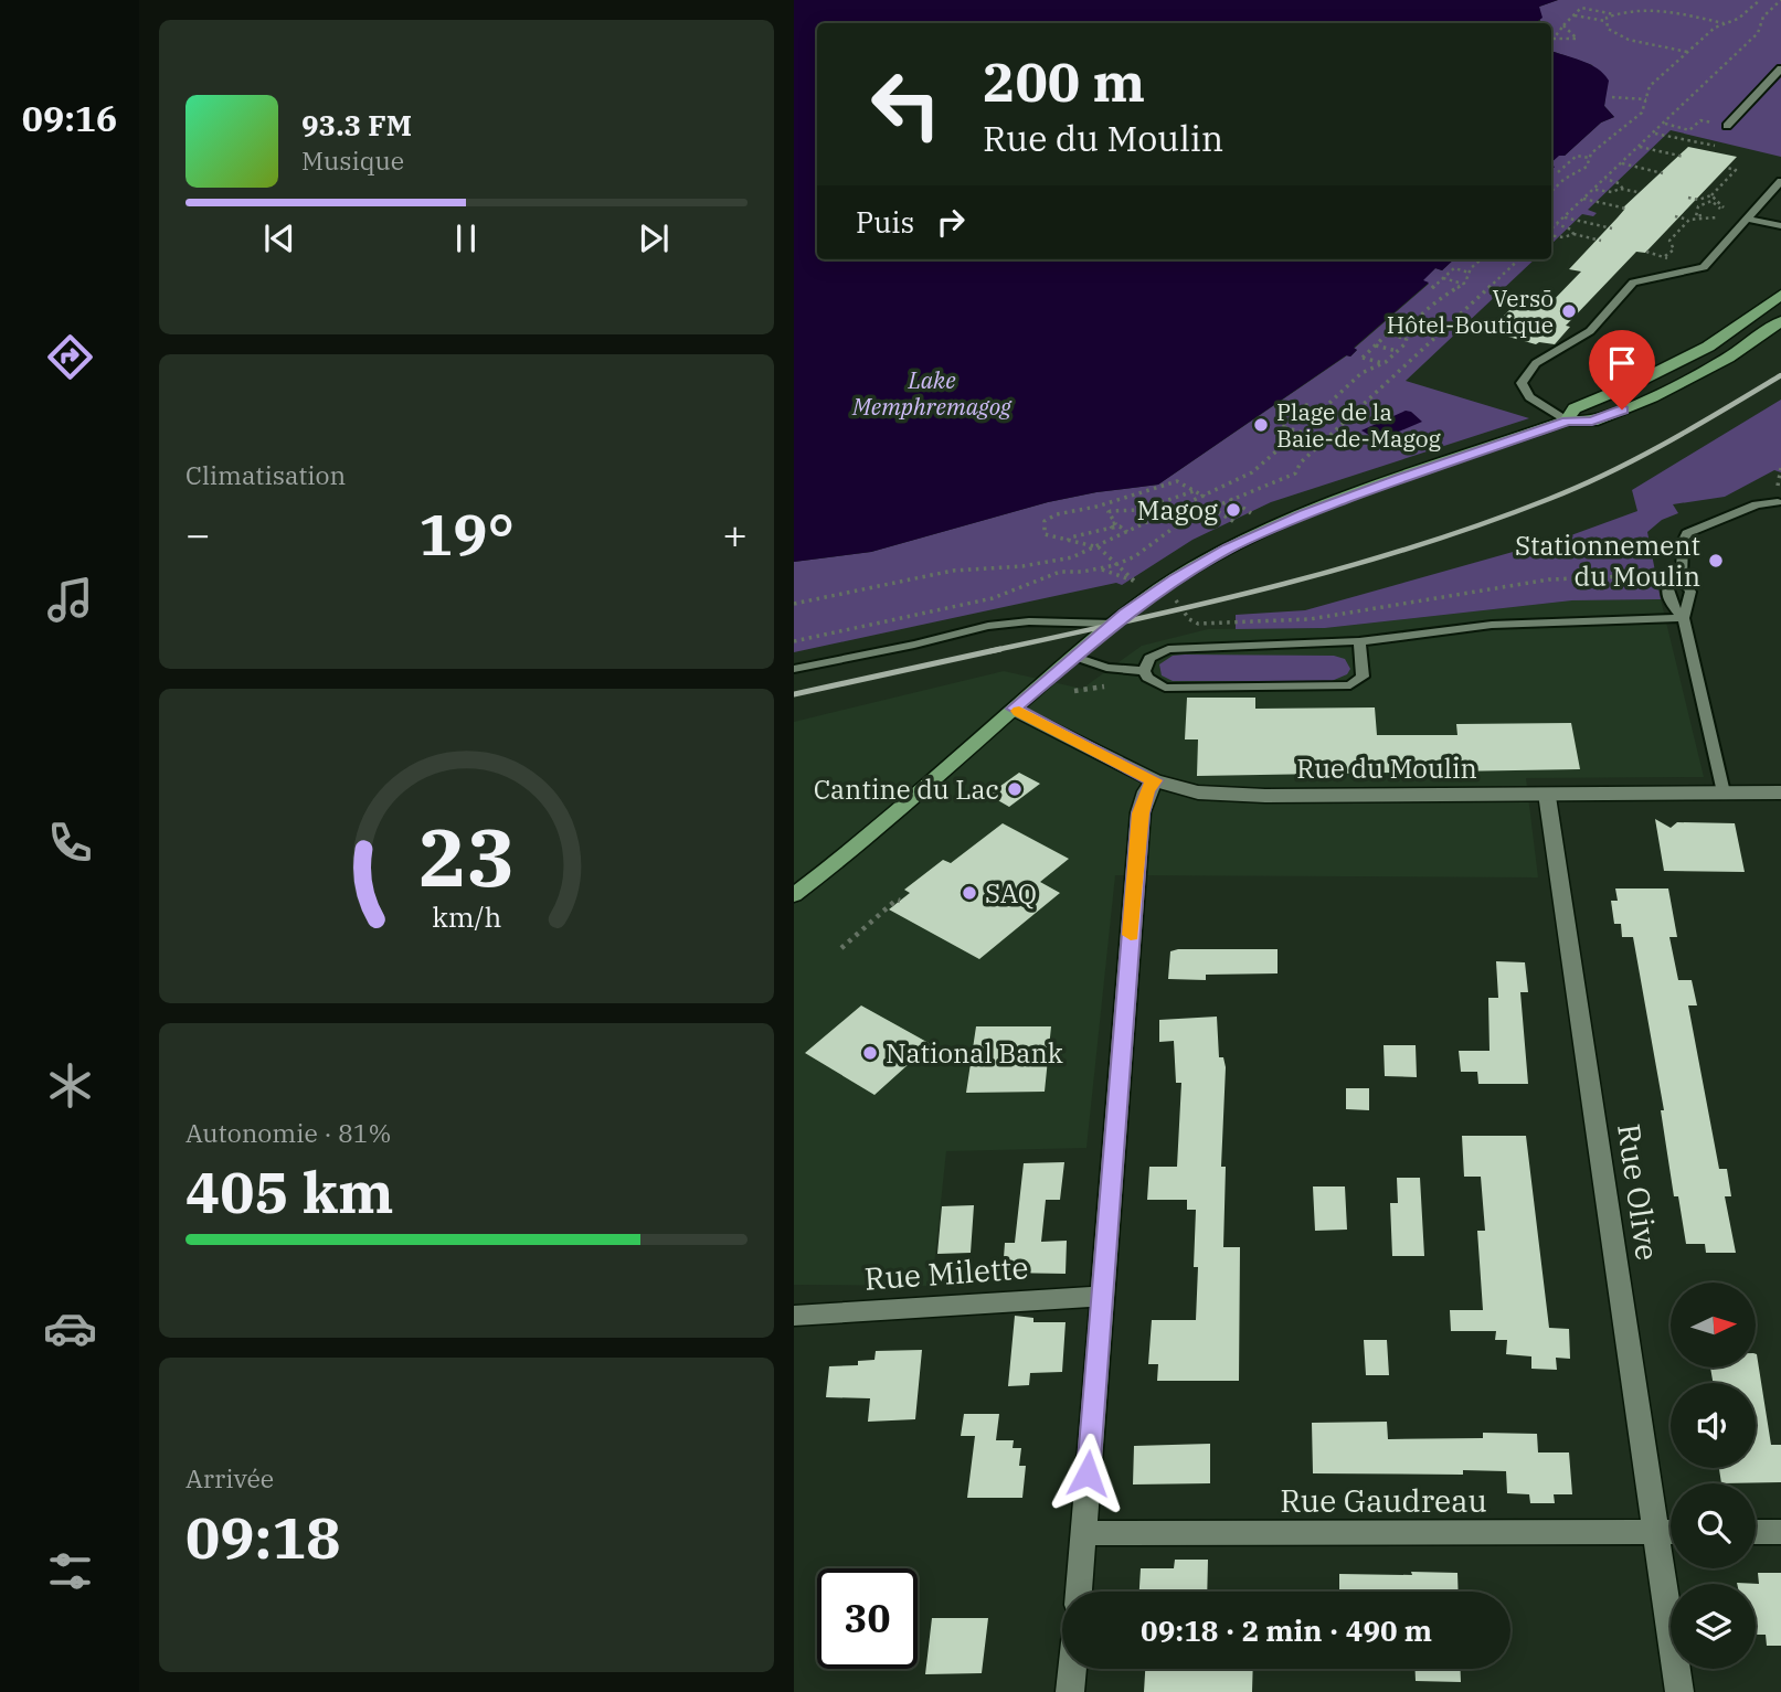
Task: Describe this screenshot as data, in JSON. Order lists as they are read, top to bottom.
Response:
{
  "streets": {
    "street": [
      "Rue du Moulin",
      "Rue Olive",
      "Rue Milette",
      "Rue Gaudreau"
    ]
  },
  "crossings": [
    ["Rue du Moulin", "Rue Olive"],
    ["Rue Olive", "Rue Gaudreau"]
  ],
  "water": ["Lake Memphremagog"],
  "places": [
    "Versō Hôtel-Boutique",
    "Plage de la Baie-de-Magog",
    "Magog",
    "Stationnement du Moulin",
    "Cantine du Lac",
    "SAQ",
    "National Bank"
  ],
  "north": "right",
  "page": {
    "tabs": "09:16",
    "turn": ["200 m", "Rue du Moulin"],
    "song": ["93.3 FM", "Musique"],
    "then": "Puis",
    "tile": [
      "Climatisation",
      ["Autonomie · 81%", "405 km"],
      ["Arrivée", "09:18"]
    ],
    "heat": ["−", "19°", "+"],
    "limit": "30",
    "trip": "09:18 · 2 min · 490 m",
    "gauge": ["23", "km/h"]
  }
}
